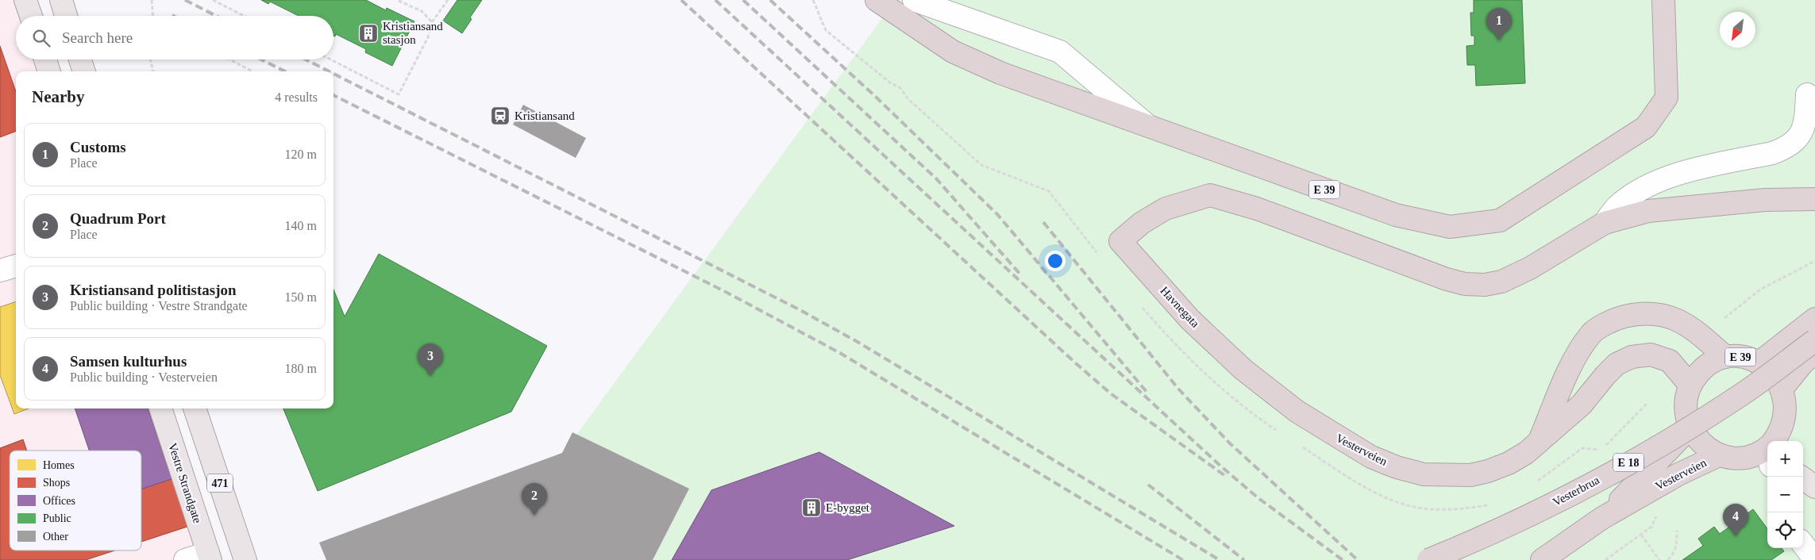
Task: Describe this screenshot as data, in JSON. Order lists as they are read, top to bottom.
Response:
{
  "streets": {
    "highway": [
      "E 39",
      "Havnegata",
      "Vesterveien",
      "E 18",
      "Vesterbrua"
    ],
    "main road": ["Vestre Strandgate", "471"]
  },
  "crossings": [
    ["E 39", "Havnegata"],
    ["E 39", "Vesterveien"],
    ["Havnegata", "Vesterveien"]
  ],
  "places": {
    "building": ["Kristiansand stasjon", "E-bygget"],
    "station": ["Kristiansand"]
  },
  "legend": [
    "Homes",
    "Shops",
    "Offices",
    "Public",
    "Other"
  ],
  "north": "bottom left",
  "page": {
    "pins": [
      "1",
      "3",
      "2",
      "4"
    ],
    "search": "Search here",
    "heading": ["Nearby", "4 results"],
    "list": [
      {
        "mark": "1",
        "name": "Customs",
        "note": "Place",
        "value": "120 m"
      },
      {
        "mark": "2",
        "name": "Quadrum Port",
        "note": "Place",
        "value": "140 m"
      },
      {
        "mark": "3",
        "name": "Kristiansand politistasjon",
        "note": "Public building · Vestre Strandgate",
        "value": "150 m"
      },
      {
        "mark": "4",
        "name": "Samsen kulturhus",
        "note": "Public building · Vesterveien",
        "value": "180 m"
      }
    ],
    "map_buttons": ["+", "−"]
  }
}
